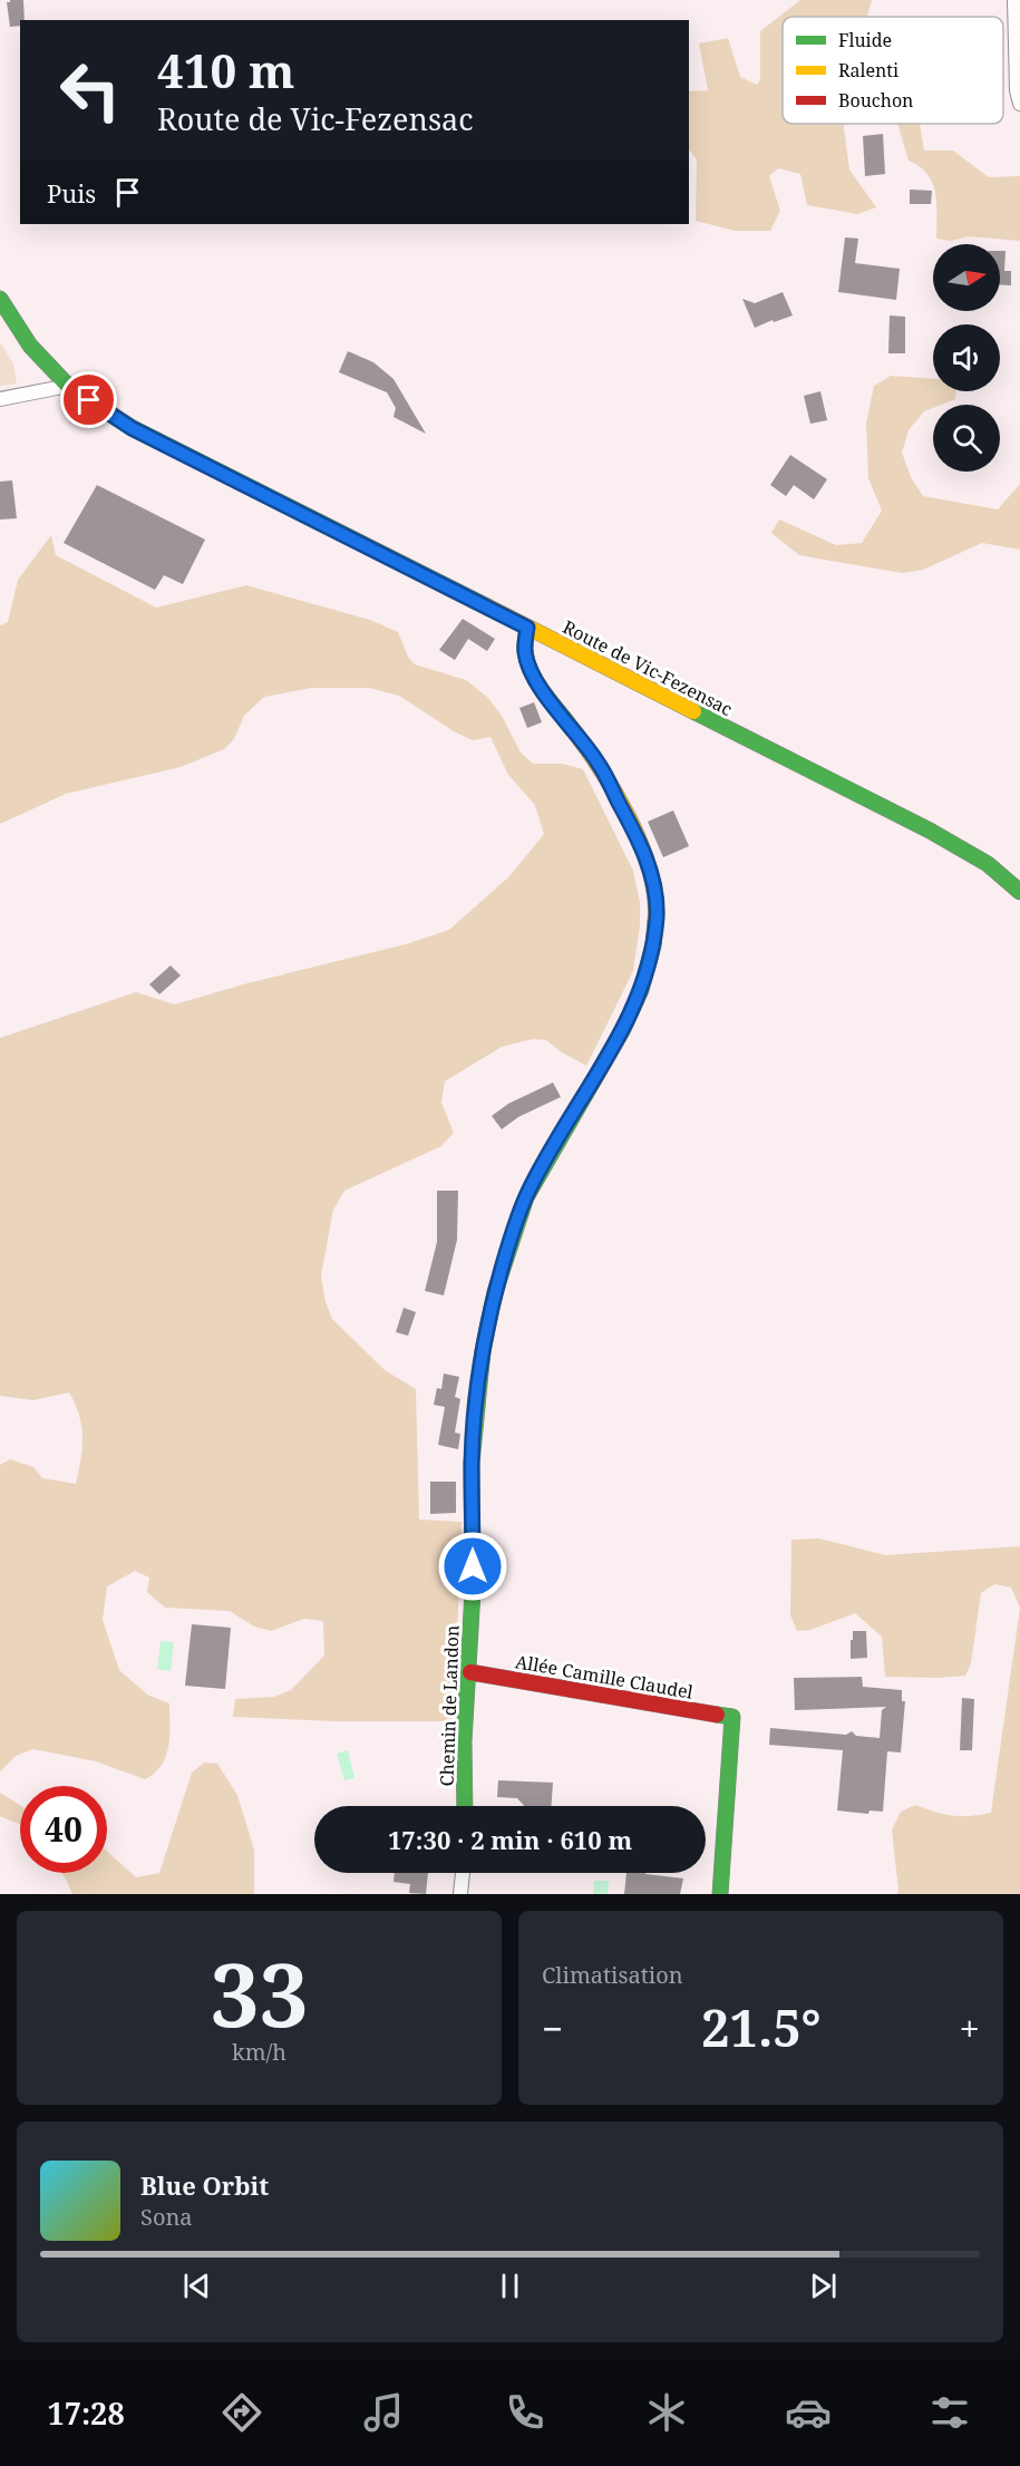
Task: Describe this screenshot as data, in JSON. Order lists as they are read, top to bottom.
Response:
{
  "streets": {
    "street": ["Route de Vic-Fezensac", "Allée Camille Claudel", "Chemin de Landon"]
  },
  "crossings": [
    ["Route de Vic-Fezensac", "Chemin de Landon"],
    ["Allée Camille Claudel", "Chemin de Landon"]
  ],
  "legend": ["Fluide", "Ralenti", "Bouchon"],
  "north": "right",
  "page": {
    "turn": ["410 m", "Route de Vic-Fezensac"],
    "then": "Puis",
    "limit": "40",
    "trip": "17:30 · 2 min · 610 m",
    "tile": [
      ["33", "km/h"],
      "Climatisation"
    ],
    "heat": ["−", "21.5°", "+"],
    "song": ["Blue Orbit", "Sona"],
    "tabs": "17:28"
  }
}
